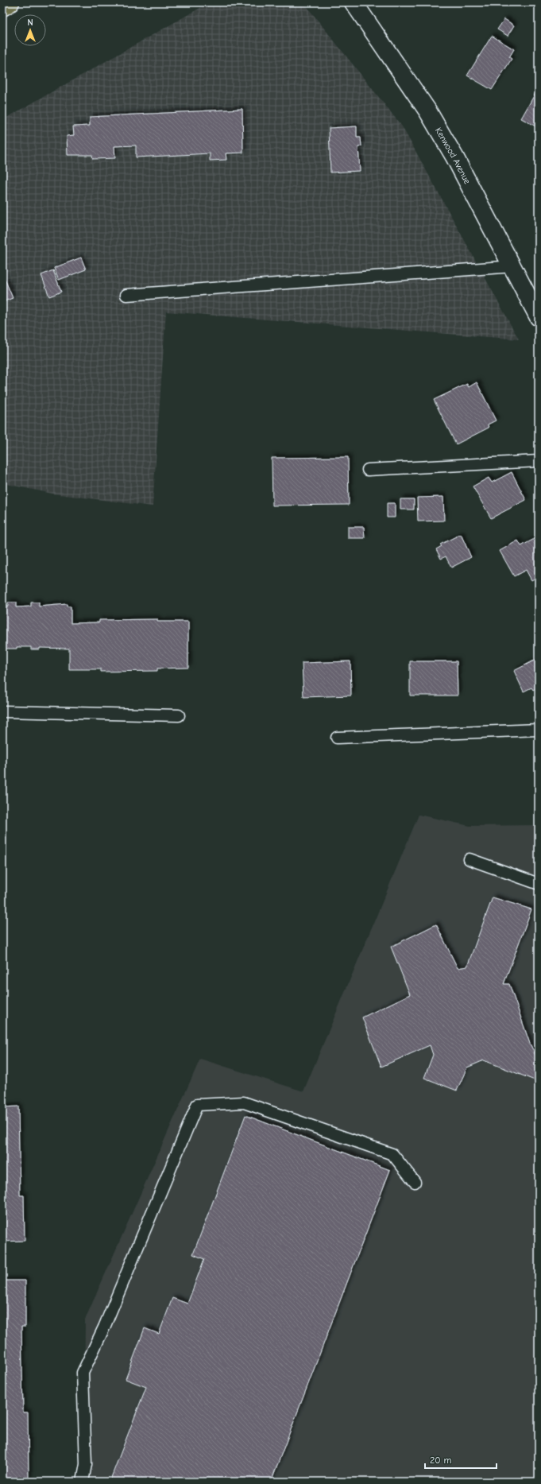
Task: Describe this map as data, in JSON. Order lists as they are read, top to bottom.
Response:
{
  "streets": {
    "main road": ["Kenwood Avenue"]
  },
  "scale_bar": "20 m",
  "north": "top"
}
